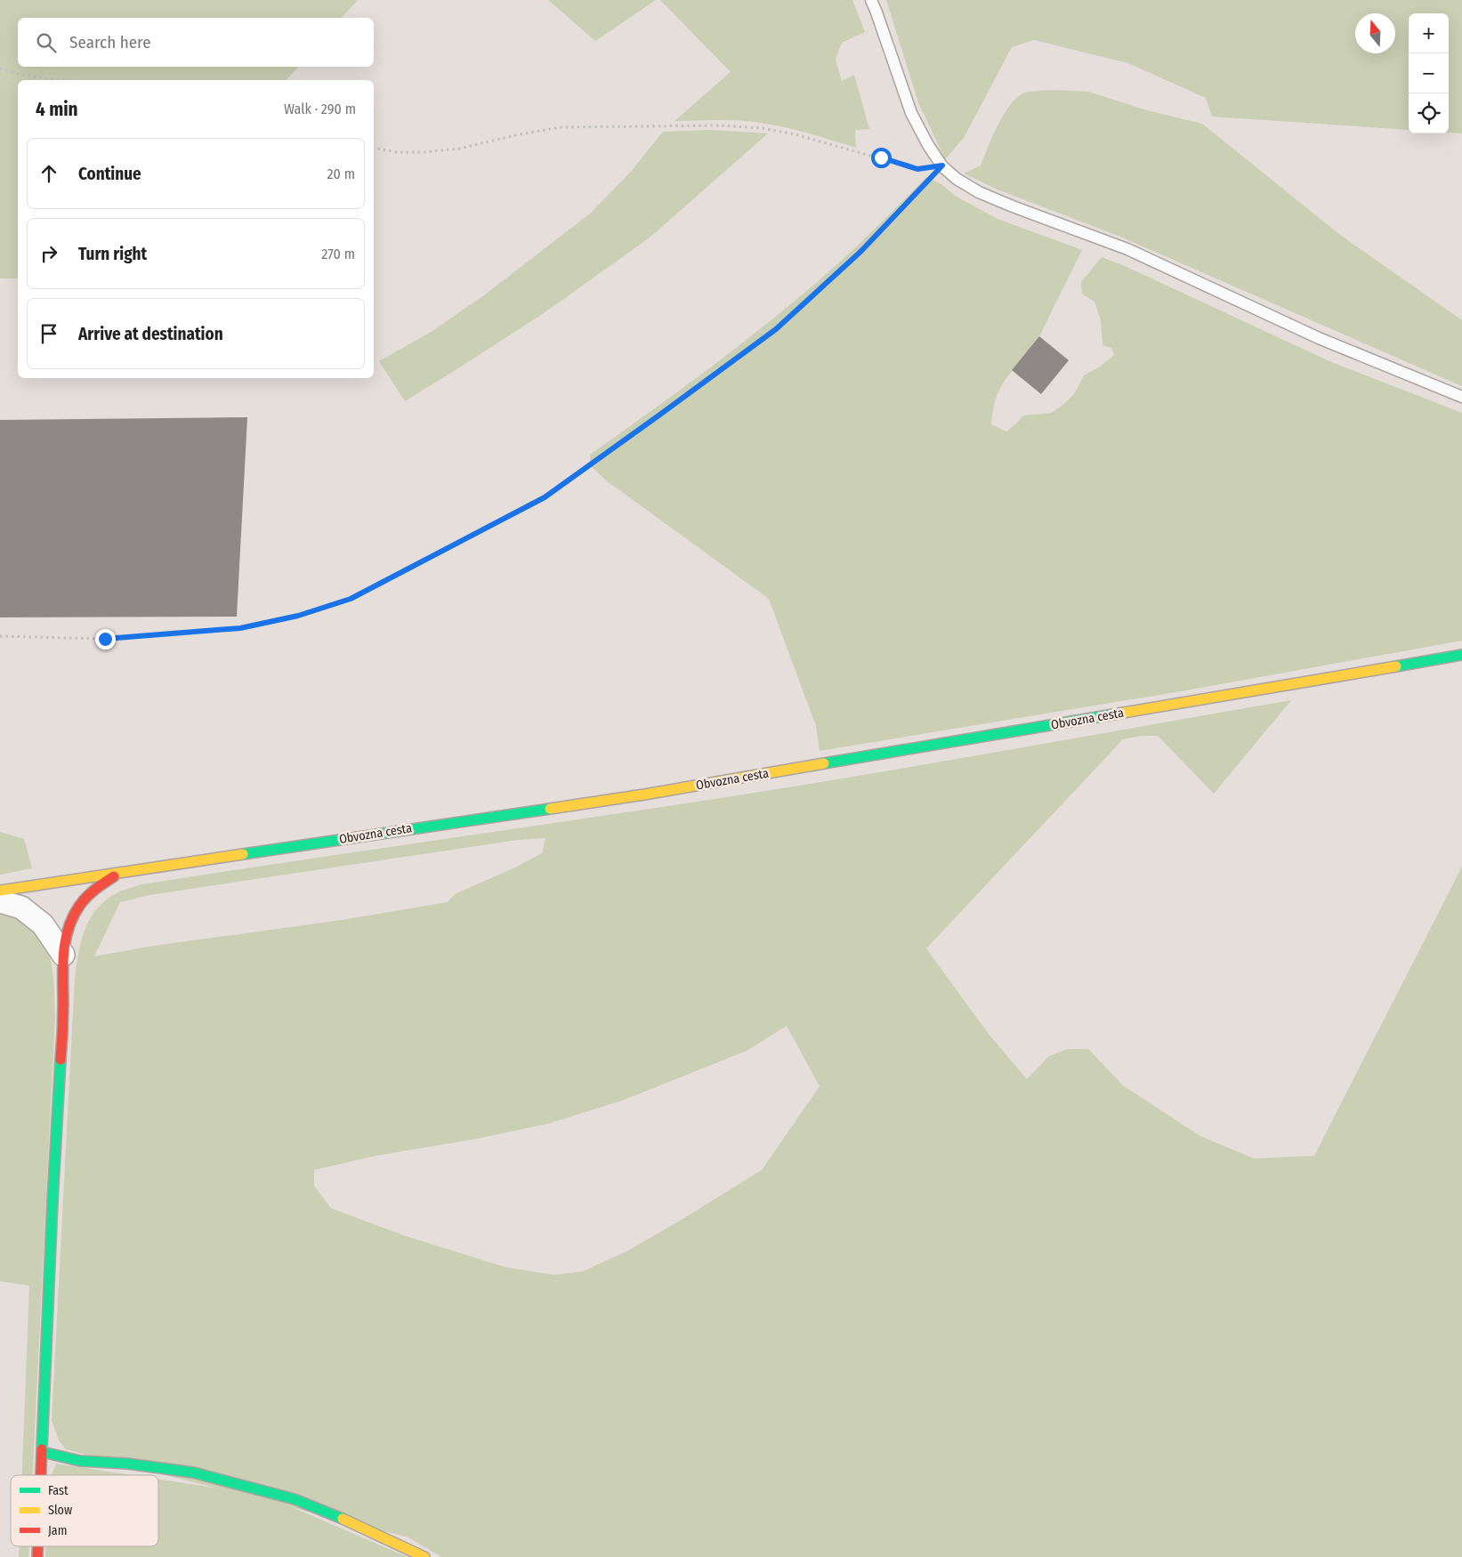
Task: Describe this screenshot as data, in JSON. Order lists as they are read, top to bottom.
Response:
{
  "streets": {
    "street": ["Obvozna cesta"]
  },
  "legend": ["Fast", "Slow", "Jam"],
  "north": "top",
  "page": {
    "map_buttons": ["+", "−"],
    "search": "Search here",
    "heading": ["4 min", "Walk · 290 m"],
    "list": [
      ["Continue", "20 m"],
      ["Turn right", "270 m"],
      "Arrive at destination"
    ]
  }
}
